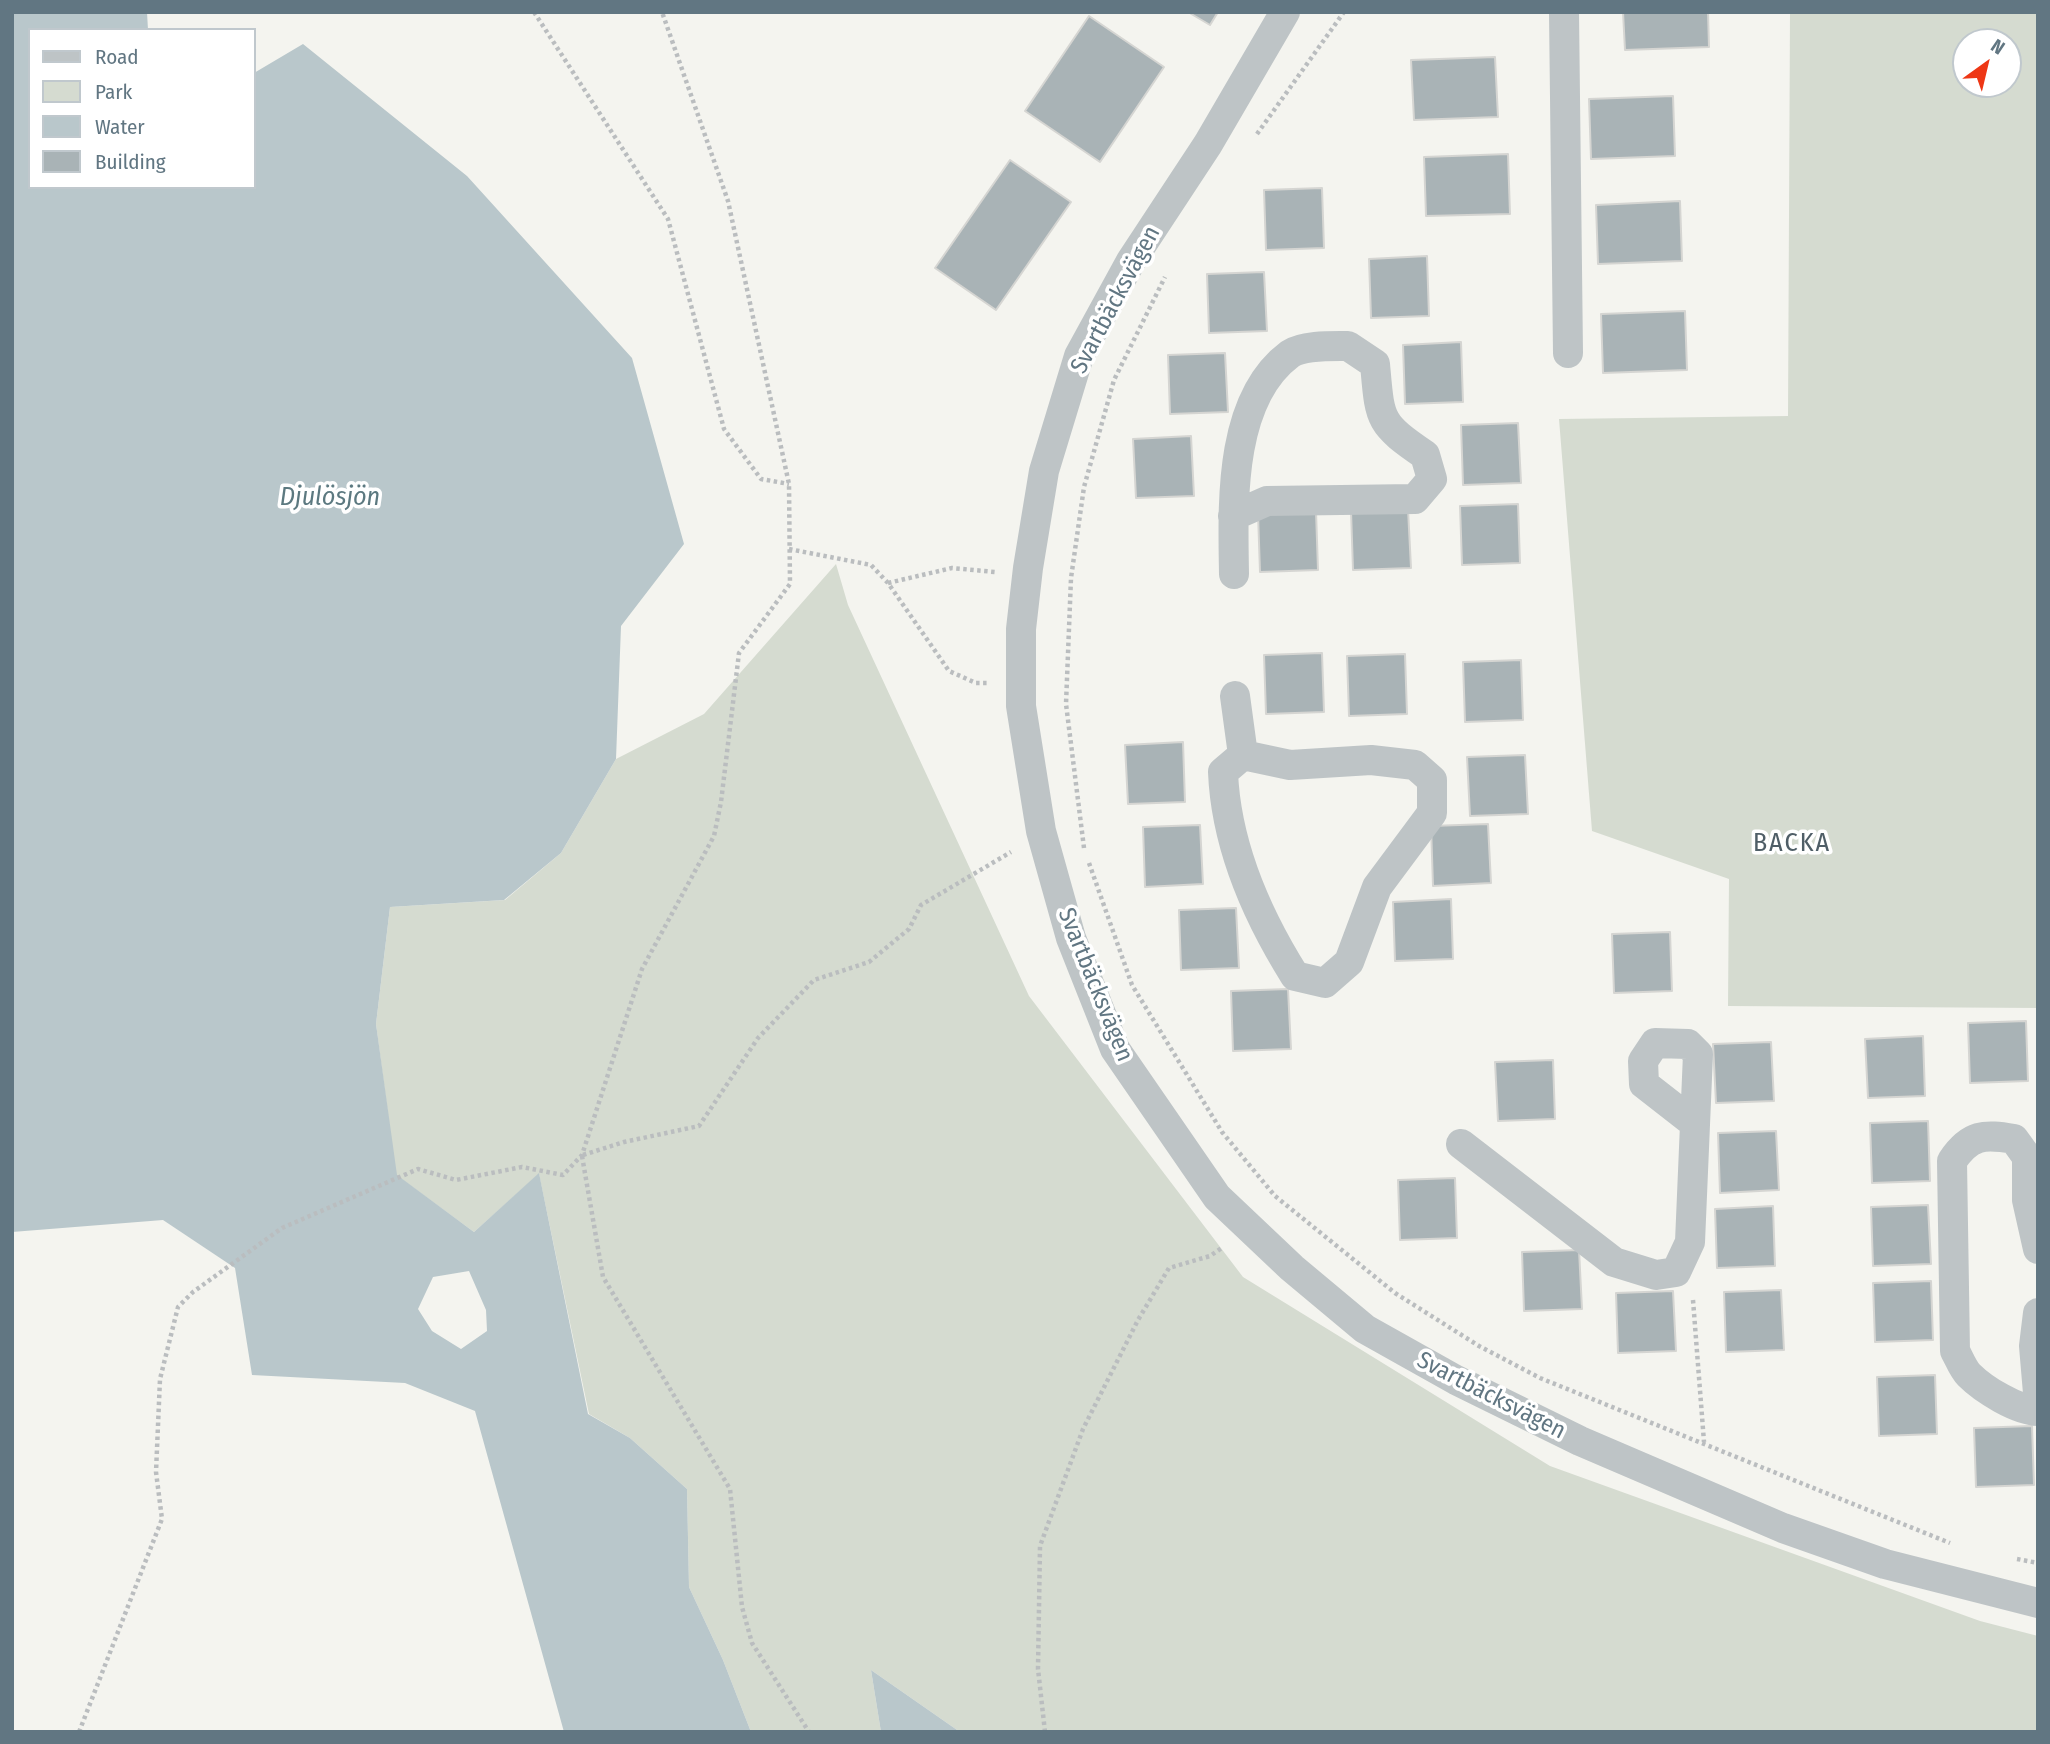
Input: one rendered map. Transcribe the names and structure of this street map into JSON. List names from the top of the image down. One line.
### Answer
{"streets":{"street":["Svartbäcksvägen"]},"districts":["BACKA"],"water":["Djulösjön"],"legend":["Road","Park","Water","Building"],"north":"top right"}
